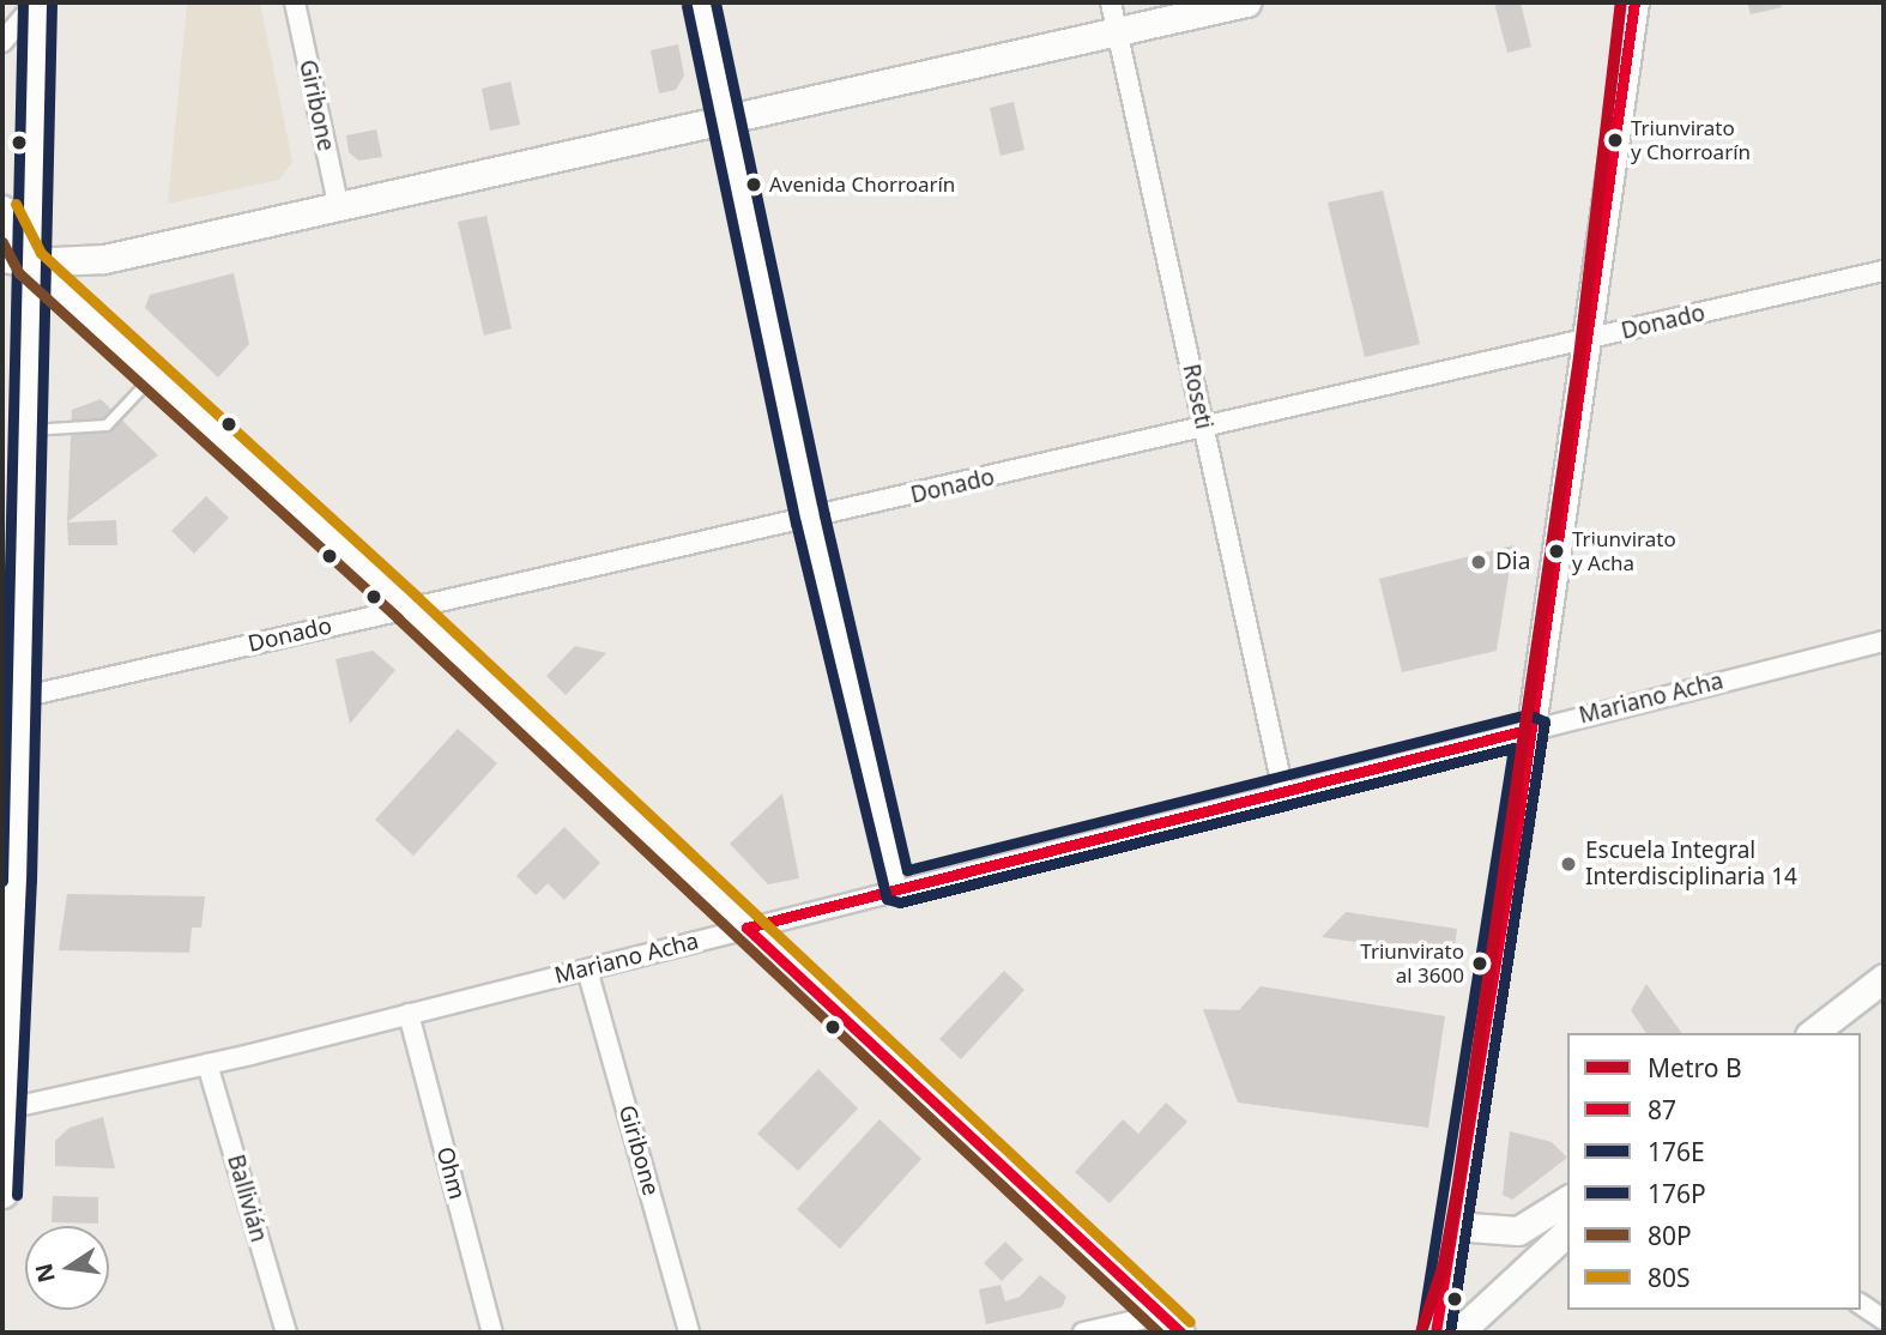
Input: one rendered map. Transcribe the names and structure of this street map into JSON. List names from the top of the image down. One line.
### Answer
{"streets":{"street":["Giribone","Donado","Roseti","Mariano Acha","Ohm","Ballivián"]},"crossings":[["Giribone","Mariano Acha"],["Donado","Roseti"],["Roseti","Mariano Acha"],["Mariano Acha","Ohm"],["Mariano Acha","Ballivián"]],"places":["Triunvirato y Chorroarín","Avenida Chorroarín","Triunvirato y Acha","Dia","Escuela Integral Interdisciplinaria 14","Triunvirato al 3600"],"lines":["metro line B","transit line 87","transit line 176E","transit line 176P","transit line 80S","transit line 80P"],"legend":["Metro B","87","176E","176P","80P","80S"],"north":"left"}
